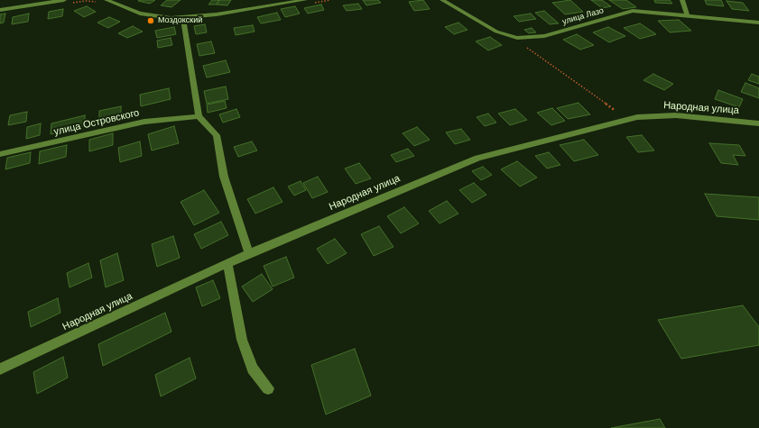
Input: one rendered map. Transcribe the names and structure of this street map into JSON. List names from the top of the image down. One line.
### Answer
{"streets":{"street":["улица Лазо","Народная улица","улица Островского"]},"places":["Моздокский"]}
